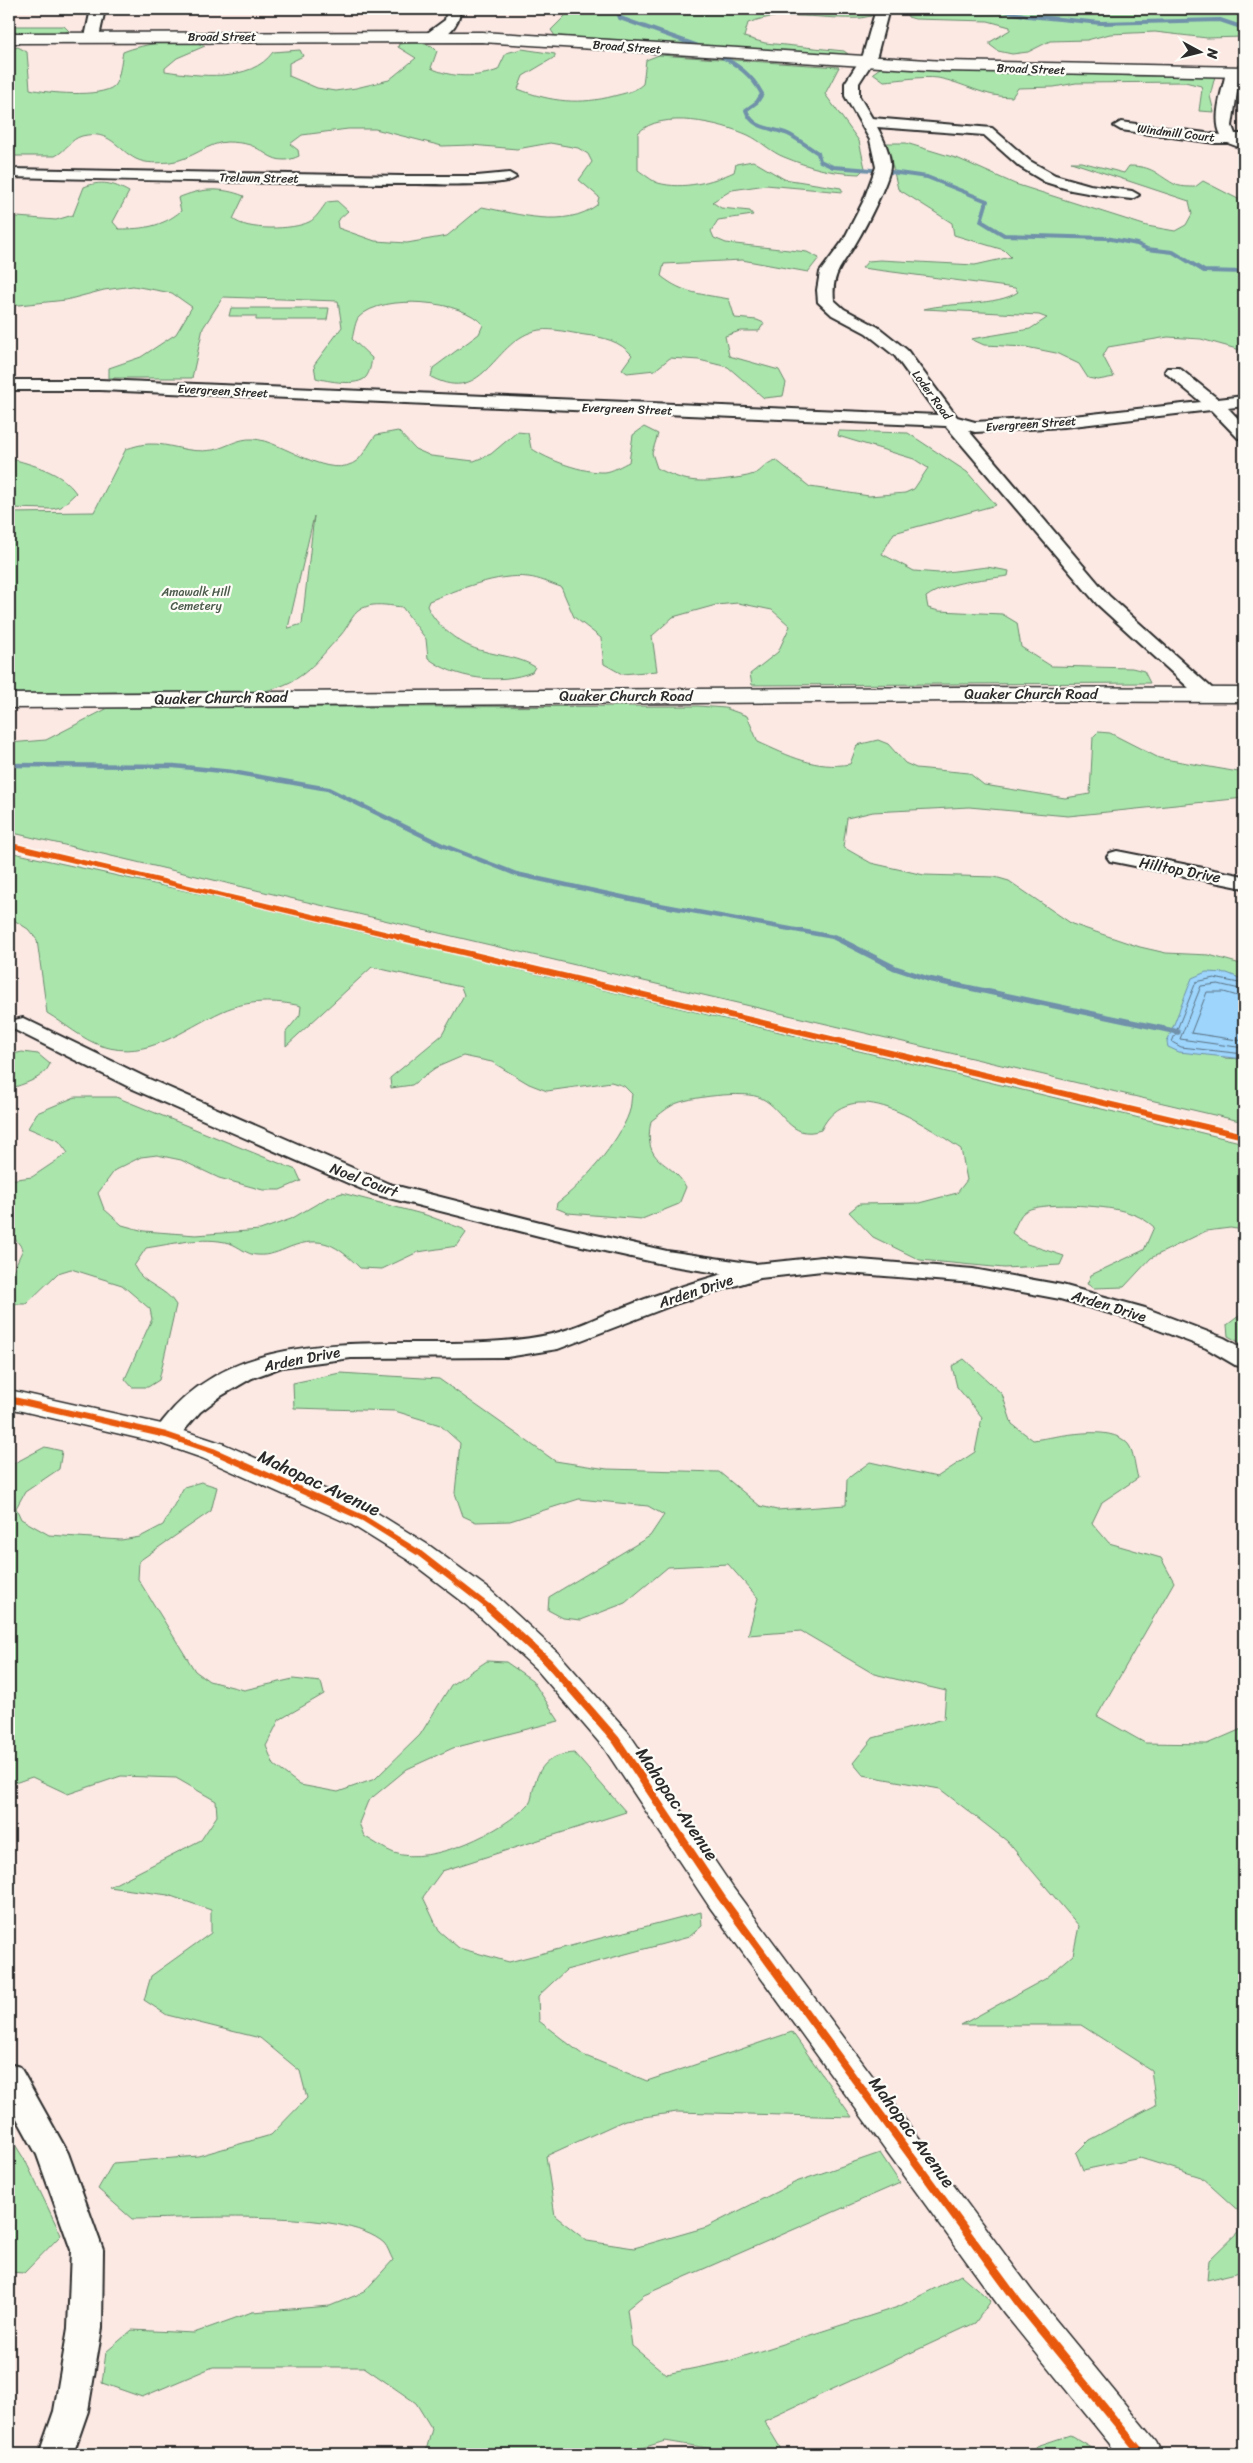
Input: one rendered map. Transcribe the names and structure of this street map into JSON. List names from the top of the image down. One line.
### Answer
{"streets":{"street":["Broad Street","Windmill Court","Trelawn Street","Evergreen Street","Loder Road","Quaker Church Road","Hilltop Drive","Noel Court","Arden Drive","Mahopac Avenue"]},"crossings":[["Broad Street","Loder Road"],["Evergreen Street","Loder Road"],["Loder Road","Quaker Church Road"],["Noel Court","Arden Drive"],["Arden Drive","Mahopac Avenue"]],"parks":["Amawalk Hill Cemetery"],"north":"right"}
